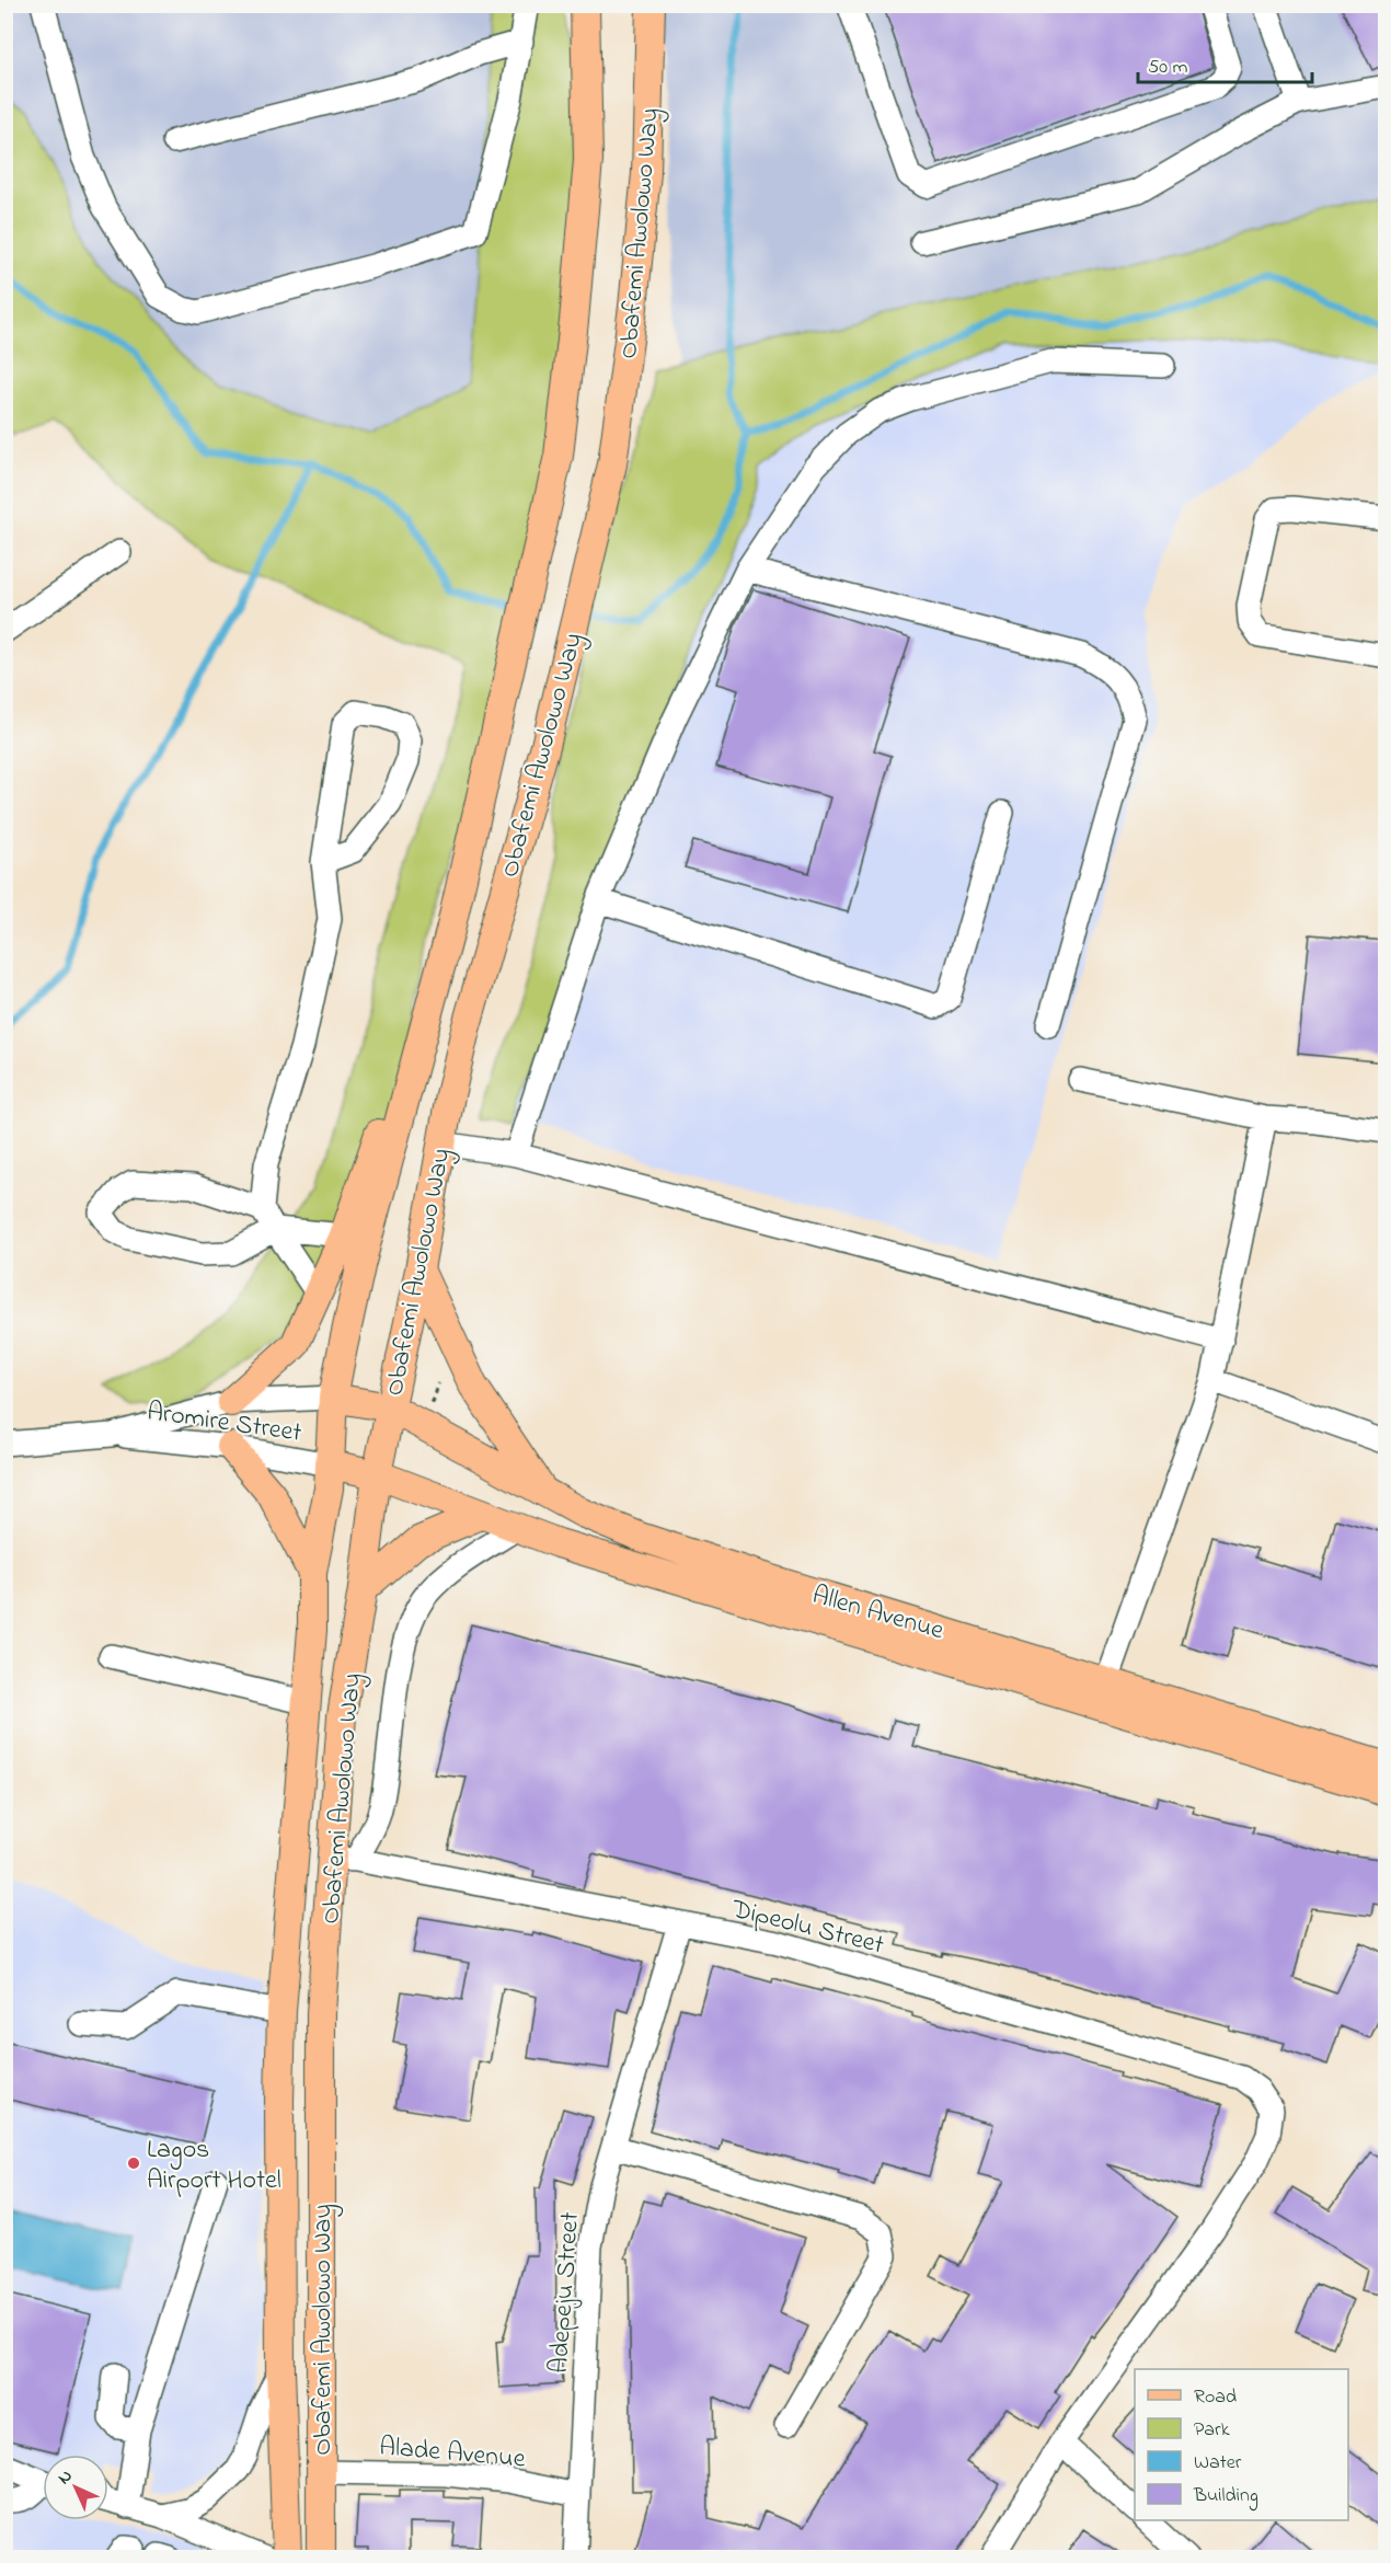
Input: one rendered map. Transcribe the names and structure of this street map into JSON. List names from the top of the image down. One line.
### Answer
{"streets":{"main road":["Obafemi Awolowo Way","Allen Avenue"],"street":["Aromire Street","Dipeolu Street","Adepeju Street","Alade Avenue"]},"crossings":[["Obafemi Awolowo Way","Aromire Street"],["Obafemi Awolowo Way","Allen Avenue"],["Obafemi Awolowo Way","Dipeolu Street"],["Obafemi Awolowo Way","Alade Avenue"],["Aromire Street","Allen Avenue"],["Dipeolu Street","Adepeju Street"],["Adepeju Street","Alade Avenue"]],"places":["Lagos Airport Hotel"],"legend":["Road","Park","Water","Building"],"scale_bar":"50 m","north":"top left"}
